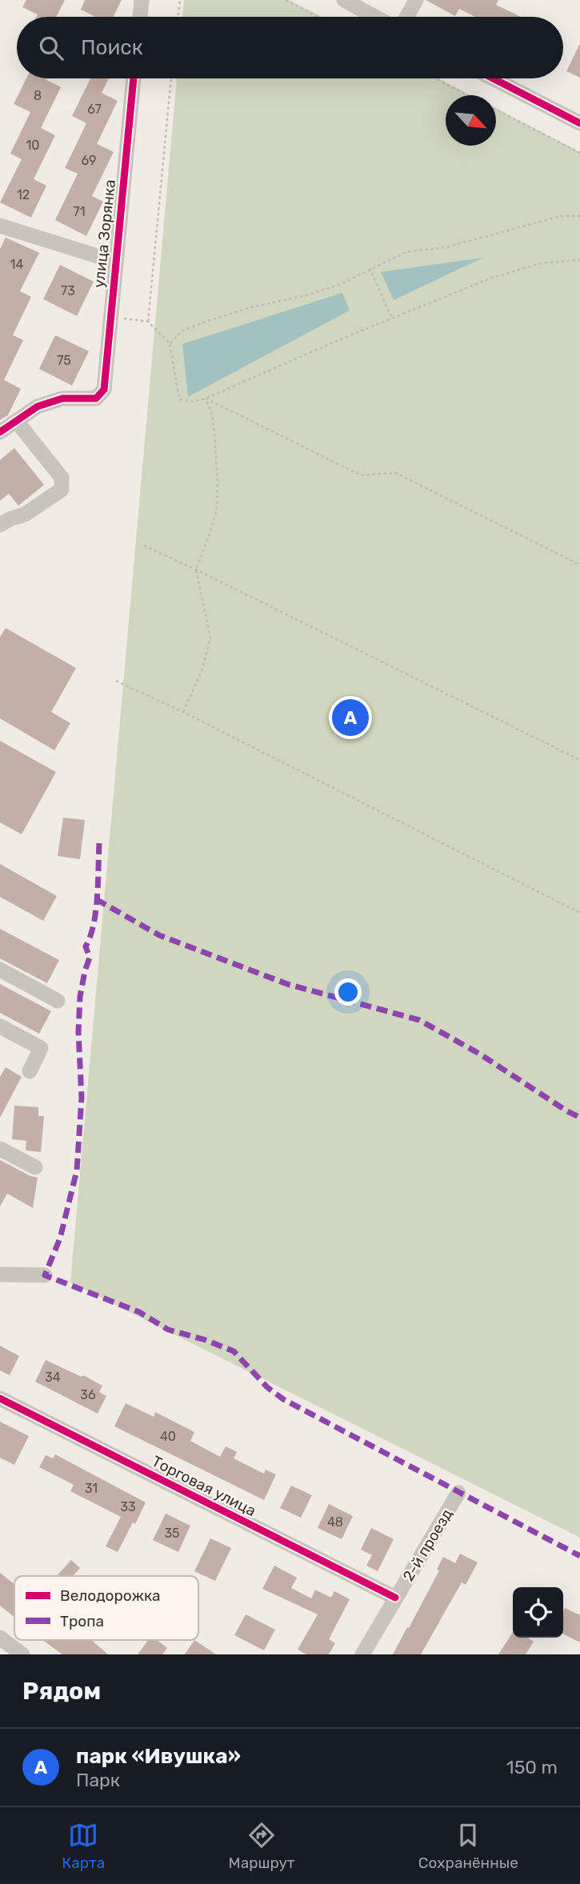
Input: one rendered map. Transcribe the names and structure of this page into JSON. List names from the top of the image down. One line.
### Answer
{"streets":{"street":["улица Зорянка","Торговая улица","2-й проезд"]},"crossings":[["Торговая улица","2-й проезд"]],"house_numbers":["8","67","10","69","12","71","14","73","75","34","36","40","31","33","48","35"],"legend":["Велодорожка","Тропа"],"north":"bottom right","page":{"search":"Поиск","pins":"A","heading":"Рядом","list":[{"mark":"A","name":"парк «Ивушка»","note":"Парк","value":"150 m"}],"nav":["Карта","Маршрут","Сохранённые"]}}
